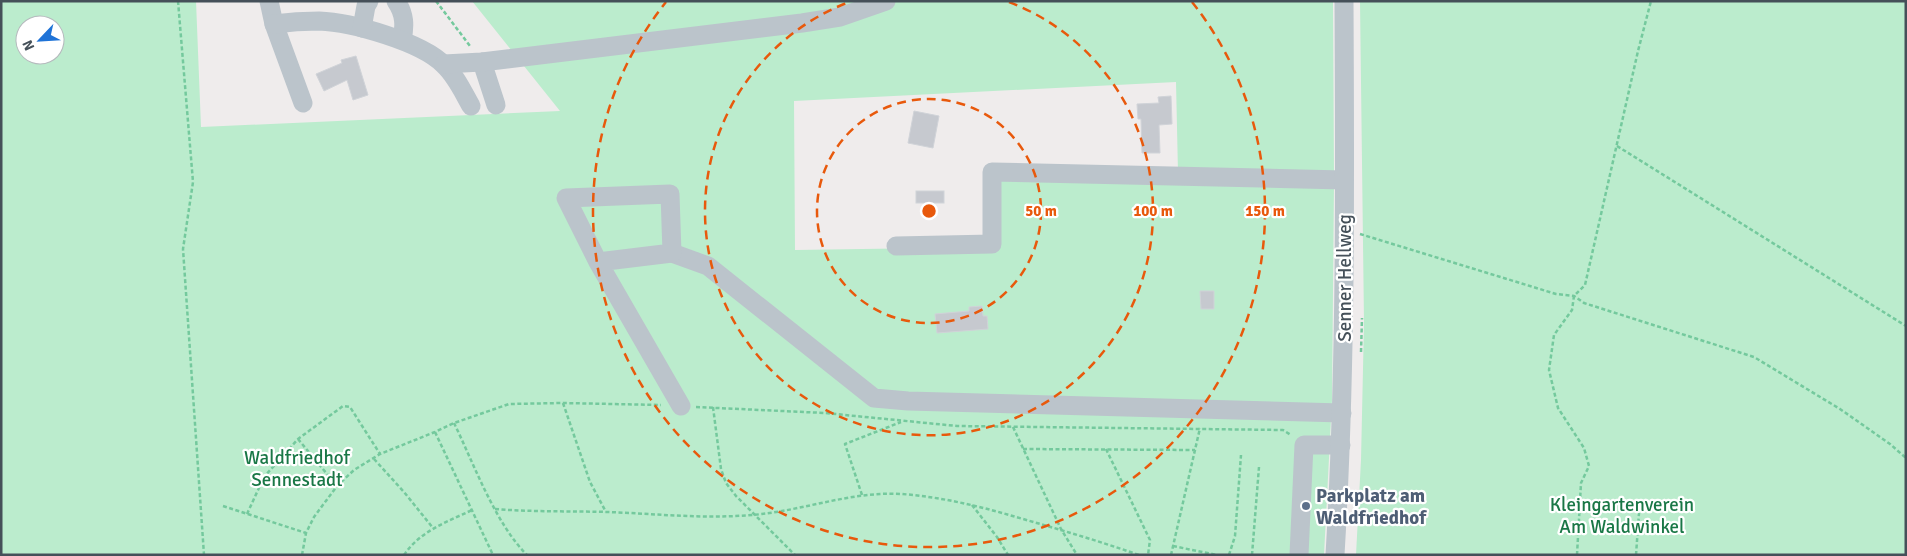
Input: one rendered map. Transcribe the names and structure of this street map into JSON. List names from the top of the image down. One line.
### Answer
{"streets":{"street":["Senner Hellweg"]},"parks":["Waldfriedhof Sennestadt","Kleingartenverein Am Waldwinkel"],"places":["Parkplatz am Waldfriedhof"],"north":"bottom left","rings":["50 m","100 m","150 m"]}
